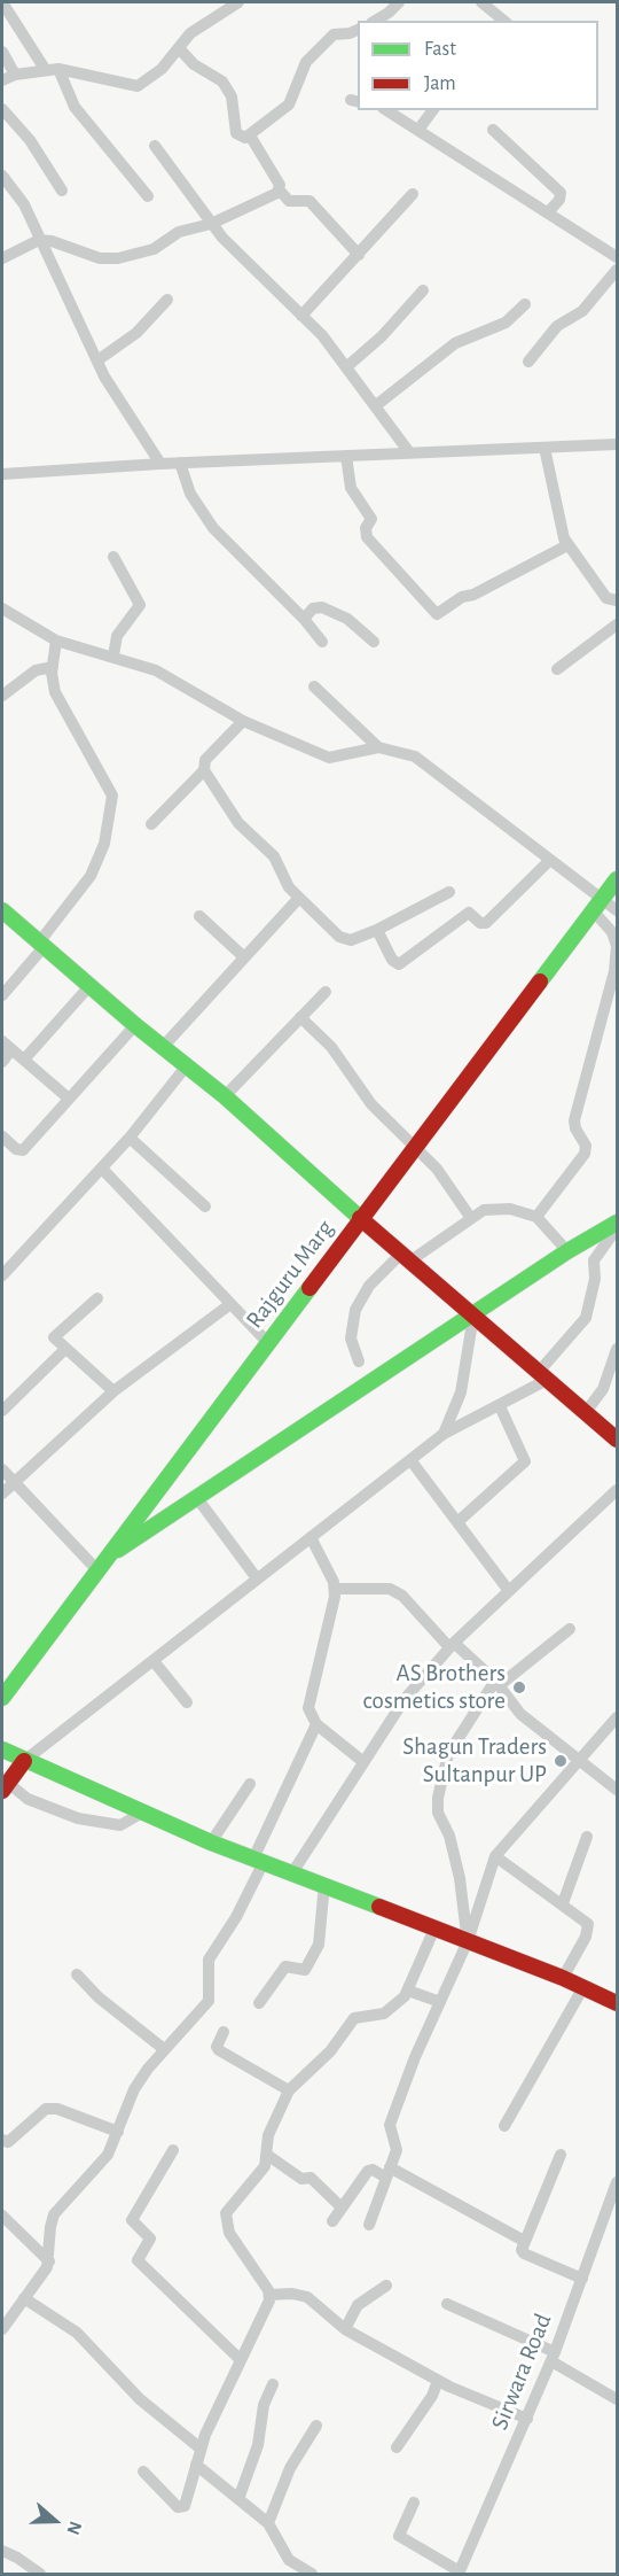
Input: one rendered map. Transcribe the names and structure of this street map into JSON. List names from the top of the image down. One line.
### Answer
{"streets":{"street":["Rajguru Marg","Sirwara Road"]},"places":["AS Brothers cosmetics store","Shagun Traders Sultanpur UP"],"legend":["Fast","Jam"],"north":"right"}
